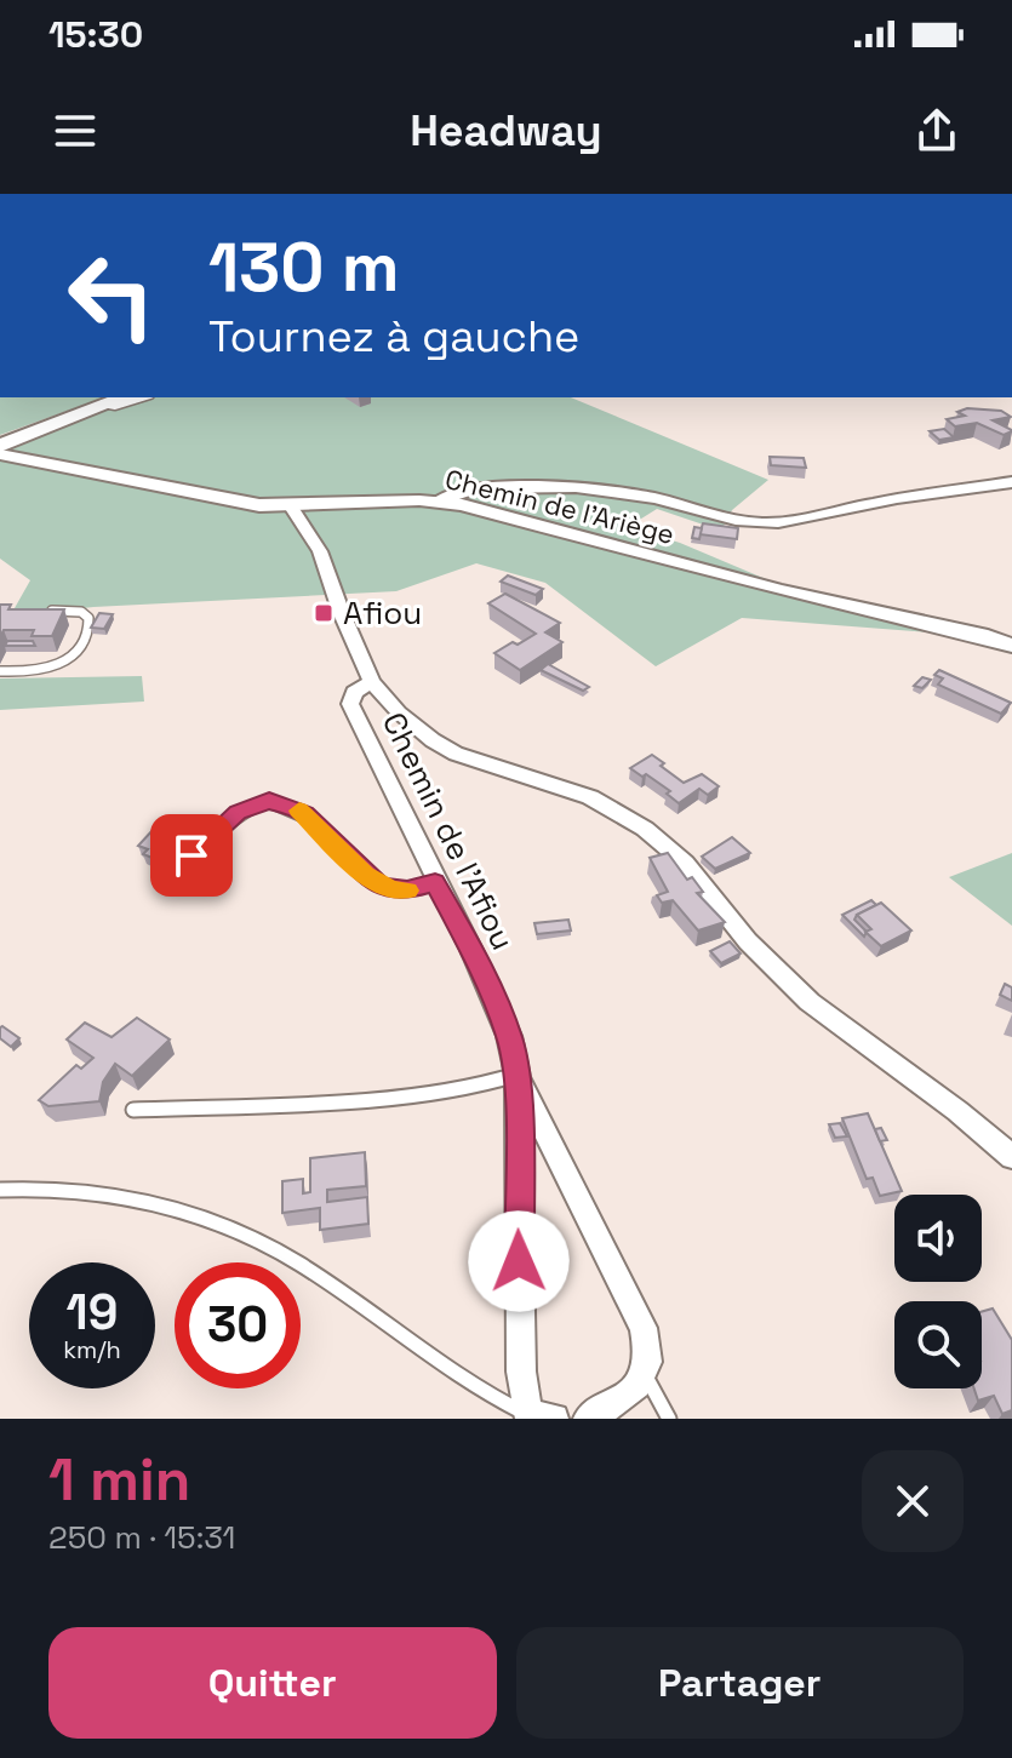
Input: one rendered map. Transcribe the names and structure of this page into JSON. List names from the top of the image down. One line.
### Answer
{"streets":{"street":["Chemin de l'Ariège","Chemin de l'Afiou"]},"places":{"transit":["Afiou"]},"page":{"status":"15:30","header":"Headway","turn":["130 m","Tournez à gauche"],"speed":"19 km/h","limit":"30","heading":["1 min","250 m · 15:31"],"buttons":["Quitter","Partager"]}}
